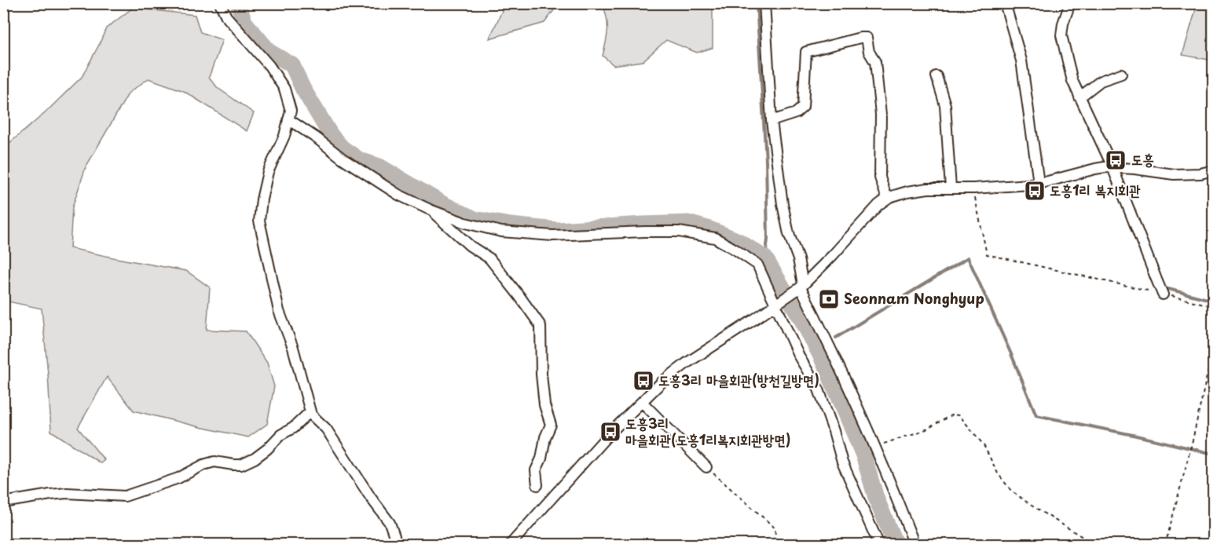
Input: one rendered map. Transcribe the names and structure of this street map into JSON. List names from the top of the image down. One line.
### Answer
{"places":{"bus stop":["도흥","도흥1리 복지회관","도흥3리 마을회관(방천길방면)","도흥3리 마을회관(도흥1리복지회관방면)"],"bank":["Seonnam Nonghyup"]}}
